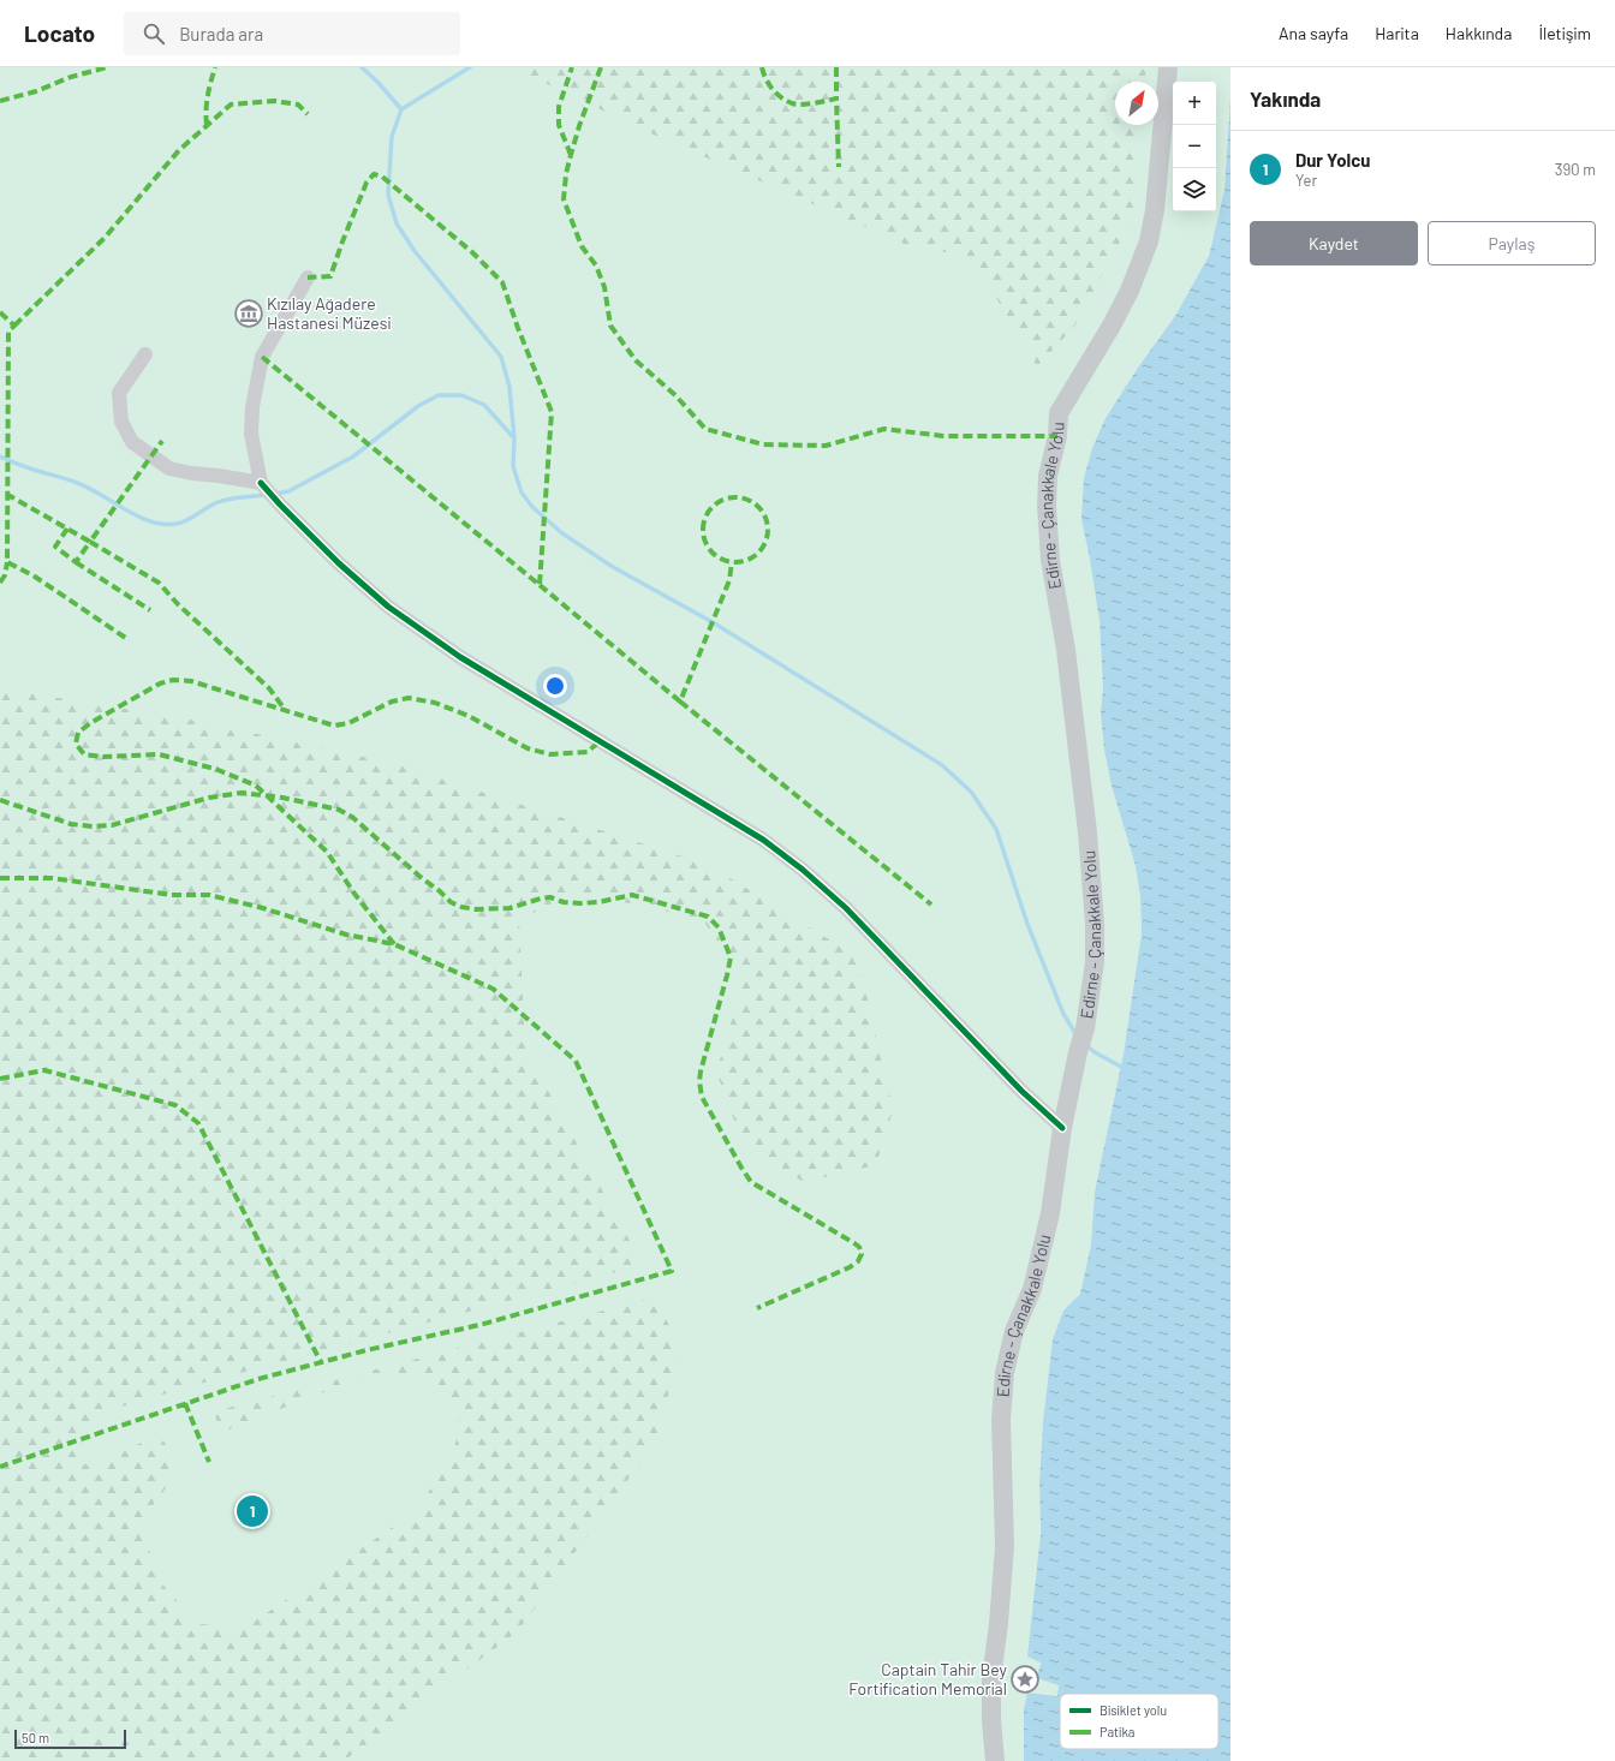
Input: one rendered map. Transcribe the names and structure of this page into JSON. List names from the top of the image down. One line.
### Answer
{"streets":{"main road":["Edirne - Çanakkale Yolu"]},"places":{"museum":["Kızılay Ağadere Hastanesi Müzesi"],"place":["Captain Tahir Bey Fortification Memorial"]},"legend":["Bisiklet yolu","Patika"],"scale_bar":"50 m","north":"top right","page":{"header":"Locato","search":"Burada ara","nav":["Ana sayfa","Harita","Hakkında","İletişim"],"heading":"Yakında","map_buttons":["+","−"],"list":[{"mark":"1","name":"Dur Yolcu","note":"Yer","value":"390 m"}],"buttons":["Kaydet","Paylaş"],"pins":"1","scale":"50 m"}}
